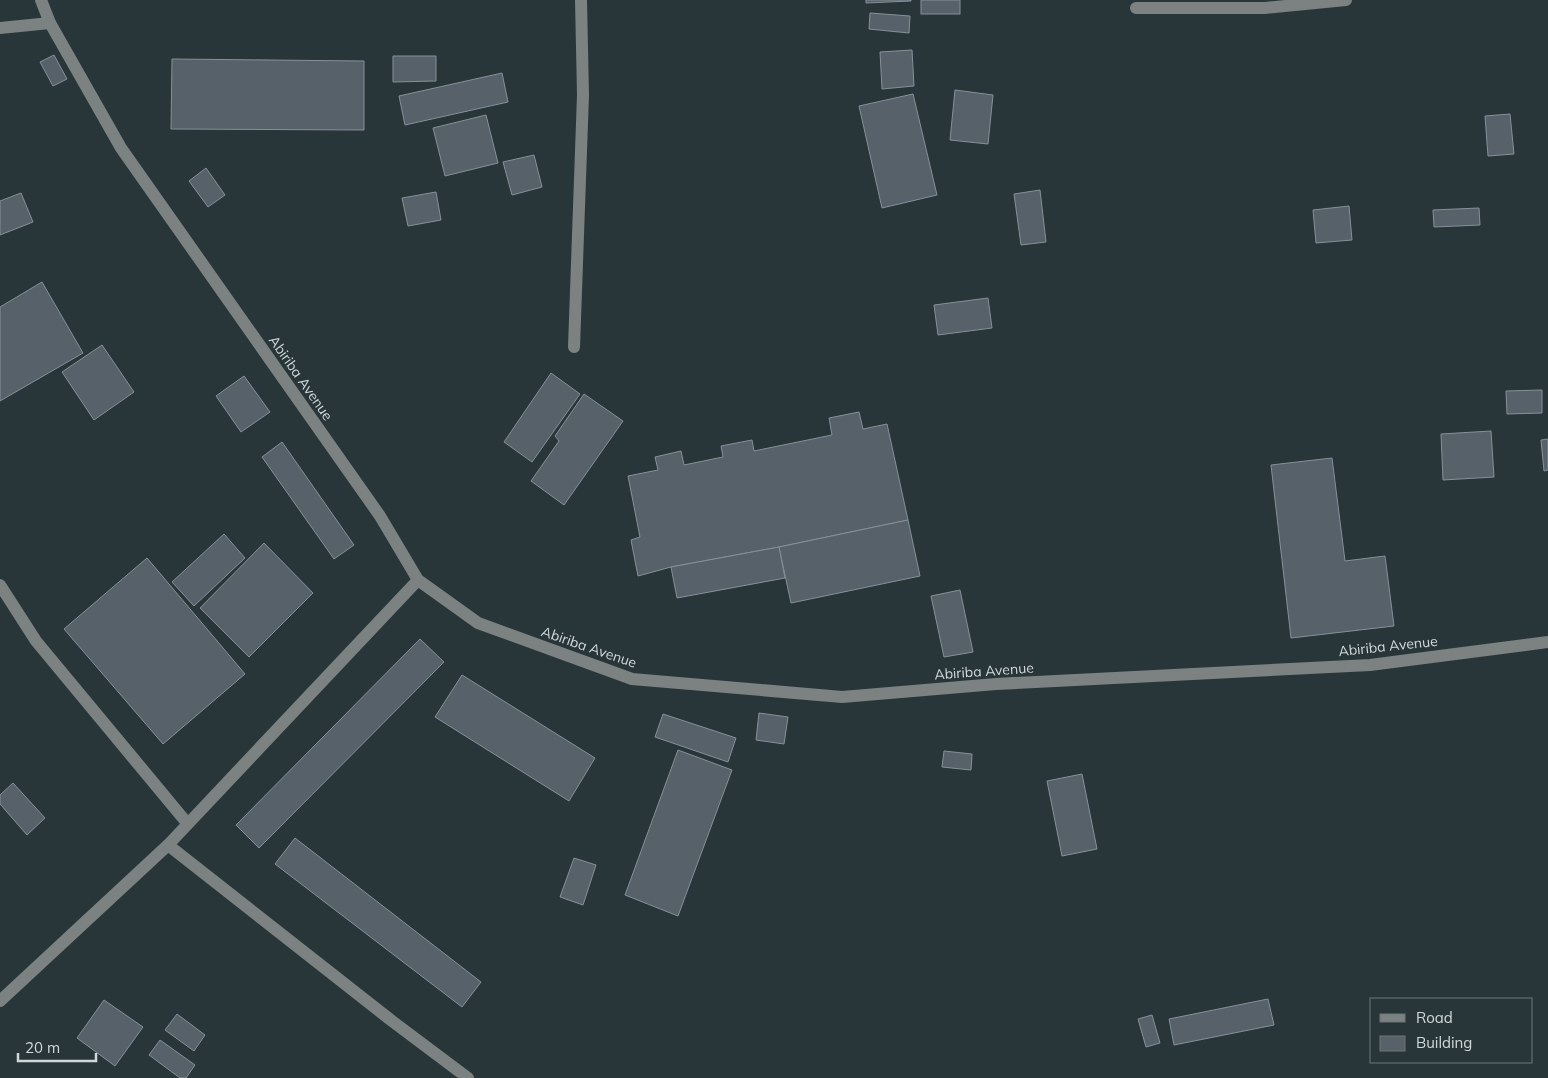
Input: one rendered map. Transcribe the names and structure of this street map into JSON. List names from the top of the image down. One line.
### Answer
{"streets":{"street":["Abiriba Avenue"]},"legend":["Road","Building"],"scale_bar":"20 m"}
